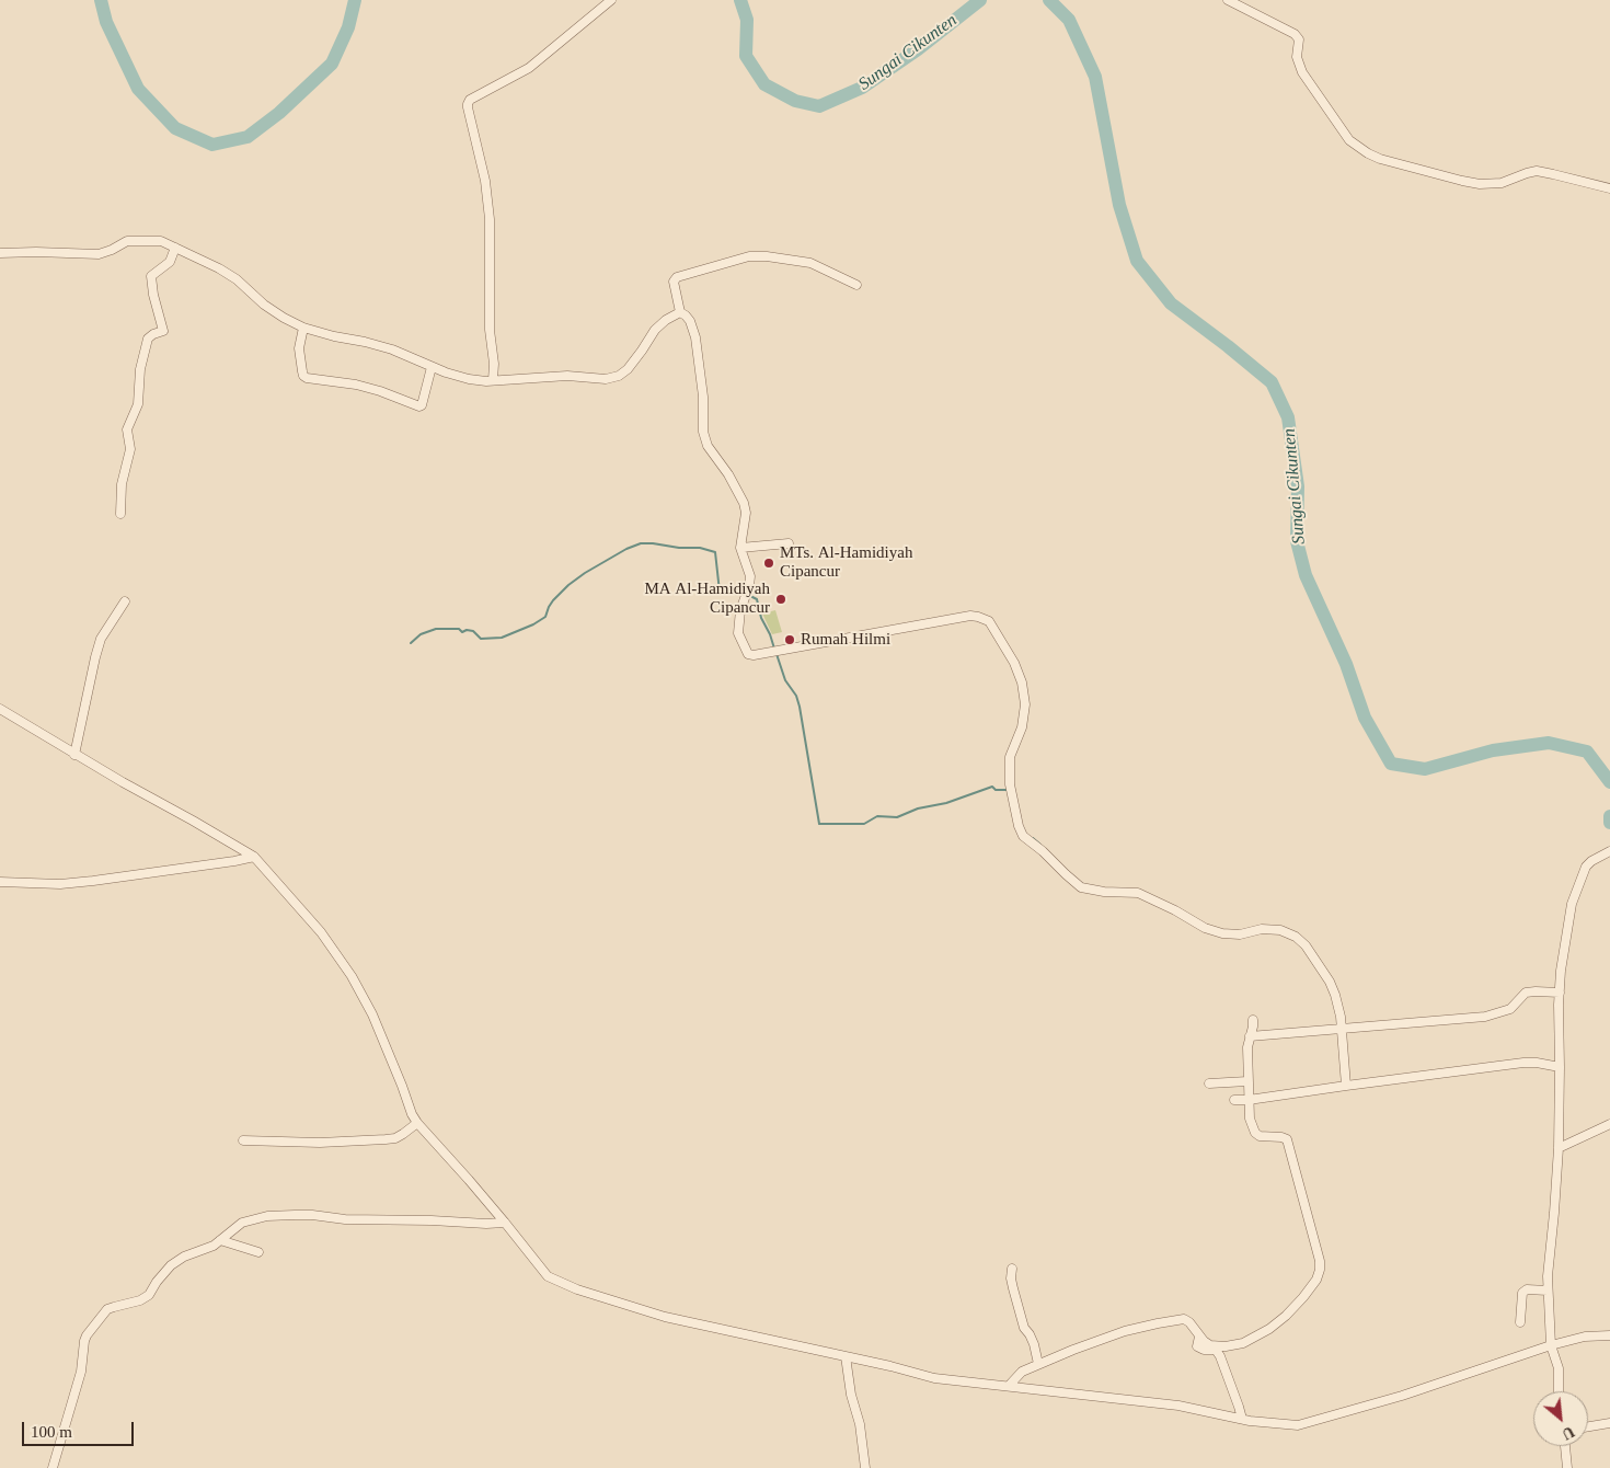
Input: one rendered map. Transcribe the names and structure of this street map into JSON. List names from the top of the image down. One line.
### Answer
{"water":["Sungai Cikunten"],"places":["MTs. Al-Hamidiyah Cipancur","MA Al-Hamidiyah Cipancur","Rumah Hilmi"],"scale_bar":"100 m","north":"bottom right"}
